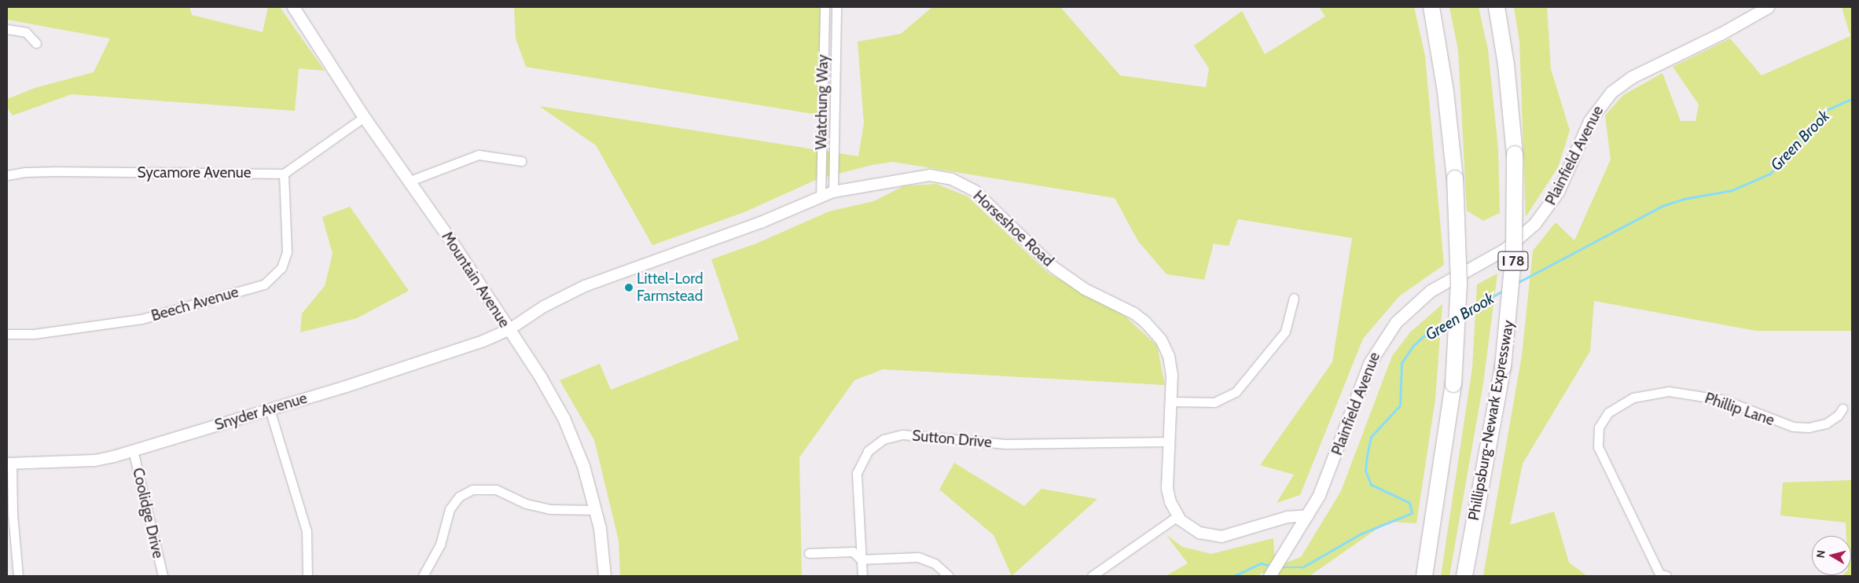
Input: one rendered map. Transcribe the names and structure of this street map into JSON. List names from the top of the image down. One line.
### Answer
{"streets":{"highway":["I 78","Phillipsburg-Newark Expressway"],"main road":["Plainfield Avenue","Mountain Avenue"],"street":["Watchung Way","Sycamore Avenue","Horseshoe Road","Beech Avenue","Phillip Lane","Snyder Avenue","Sutton Drive","Coolidge Drive"]},"crossings":[["Watchung Way","Horseshoe Road"],["Plainfield Avenue","Horseshoe Road"],["Sycamore Avenue","Beech Avenue"],["Horseshoe Road","Mountain Avenue"],["Horseshoe Road","Snyder Avenue"],["Horseshoe Road","Sutton Drive"],["Mountain Avenue","Snyder Avenue"],["Snyder Avenue","Coolidge Drive"]],"water":["Green Brook"],"places":["Littel-Lord Farmstead"],"north":"left"}
